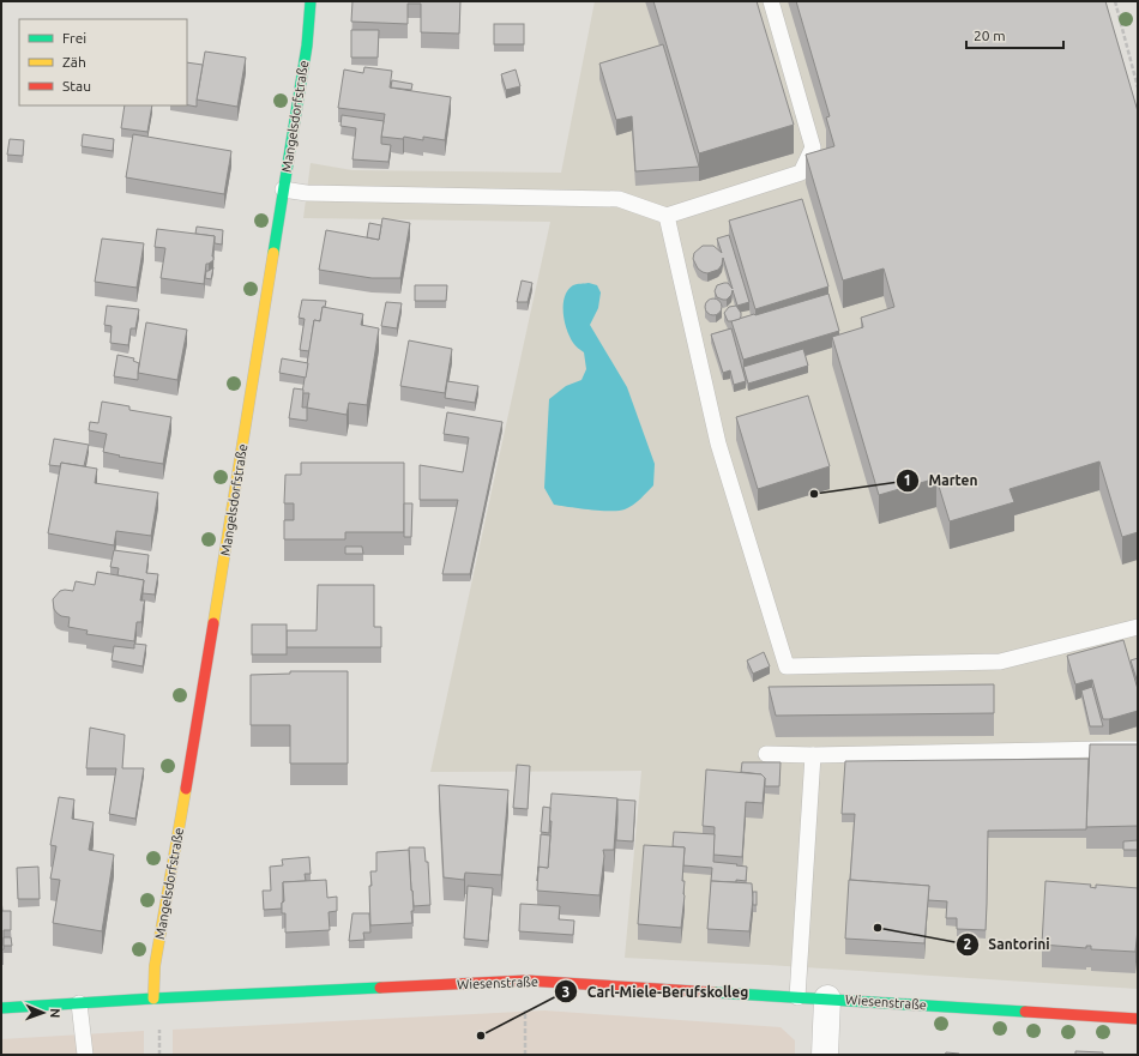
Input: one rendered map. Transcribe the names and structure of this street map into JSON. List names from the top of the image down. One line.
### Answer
{"streets":{"street":["Mangelsdorfstraße","Wiesenstraße"]},"crossings":[["Mangelsdorfstraße","Wiesenstraße"]],"places":["Marten","Santorini","Carl-Miele-Berufskolleg"],"legend":["Frei","Zäh","Stau"],"scale_bar":"20 m","north":"right"}
